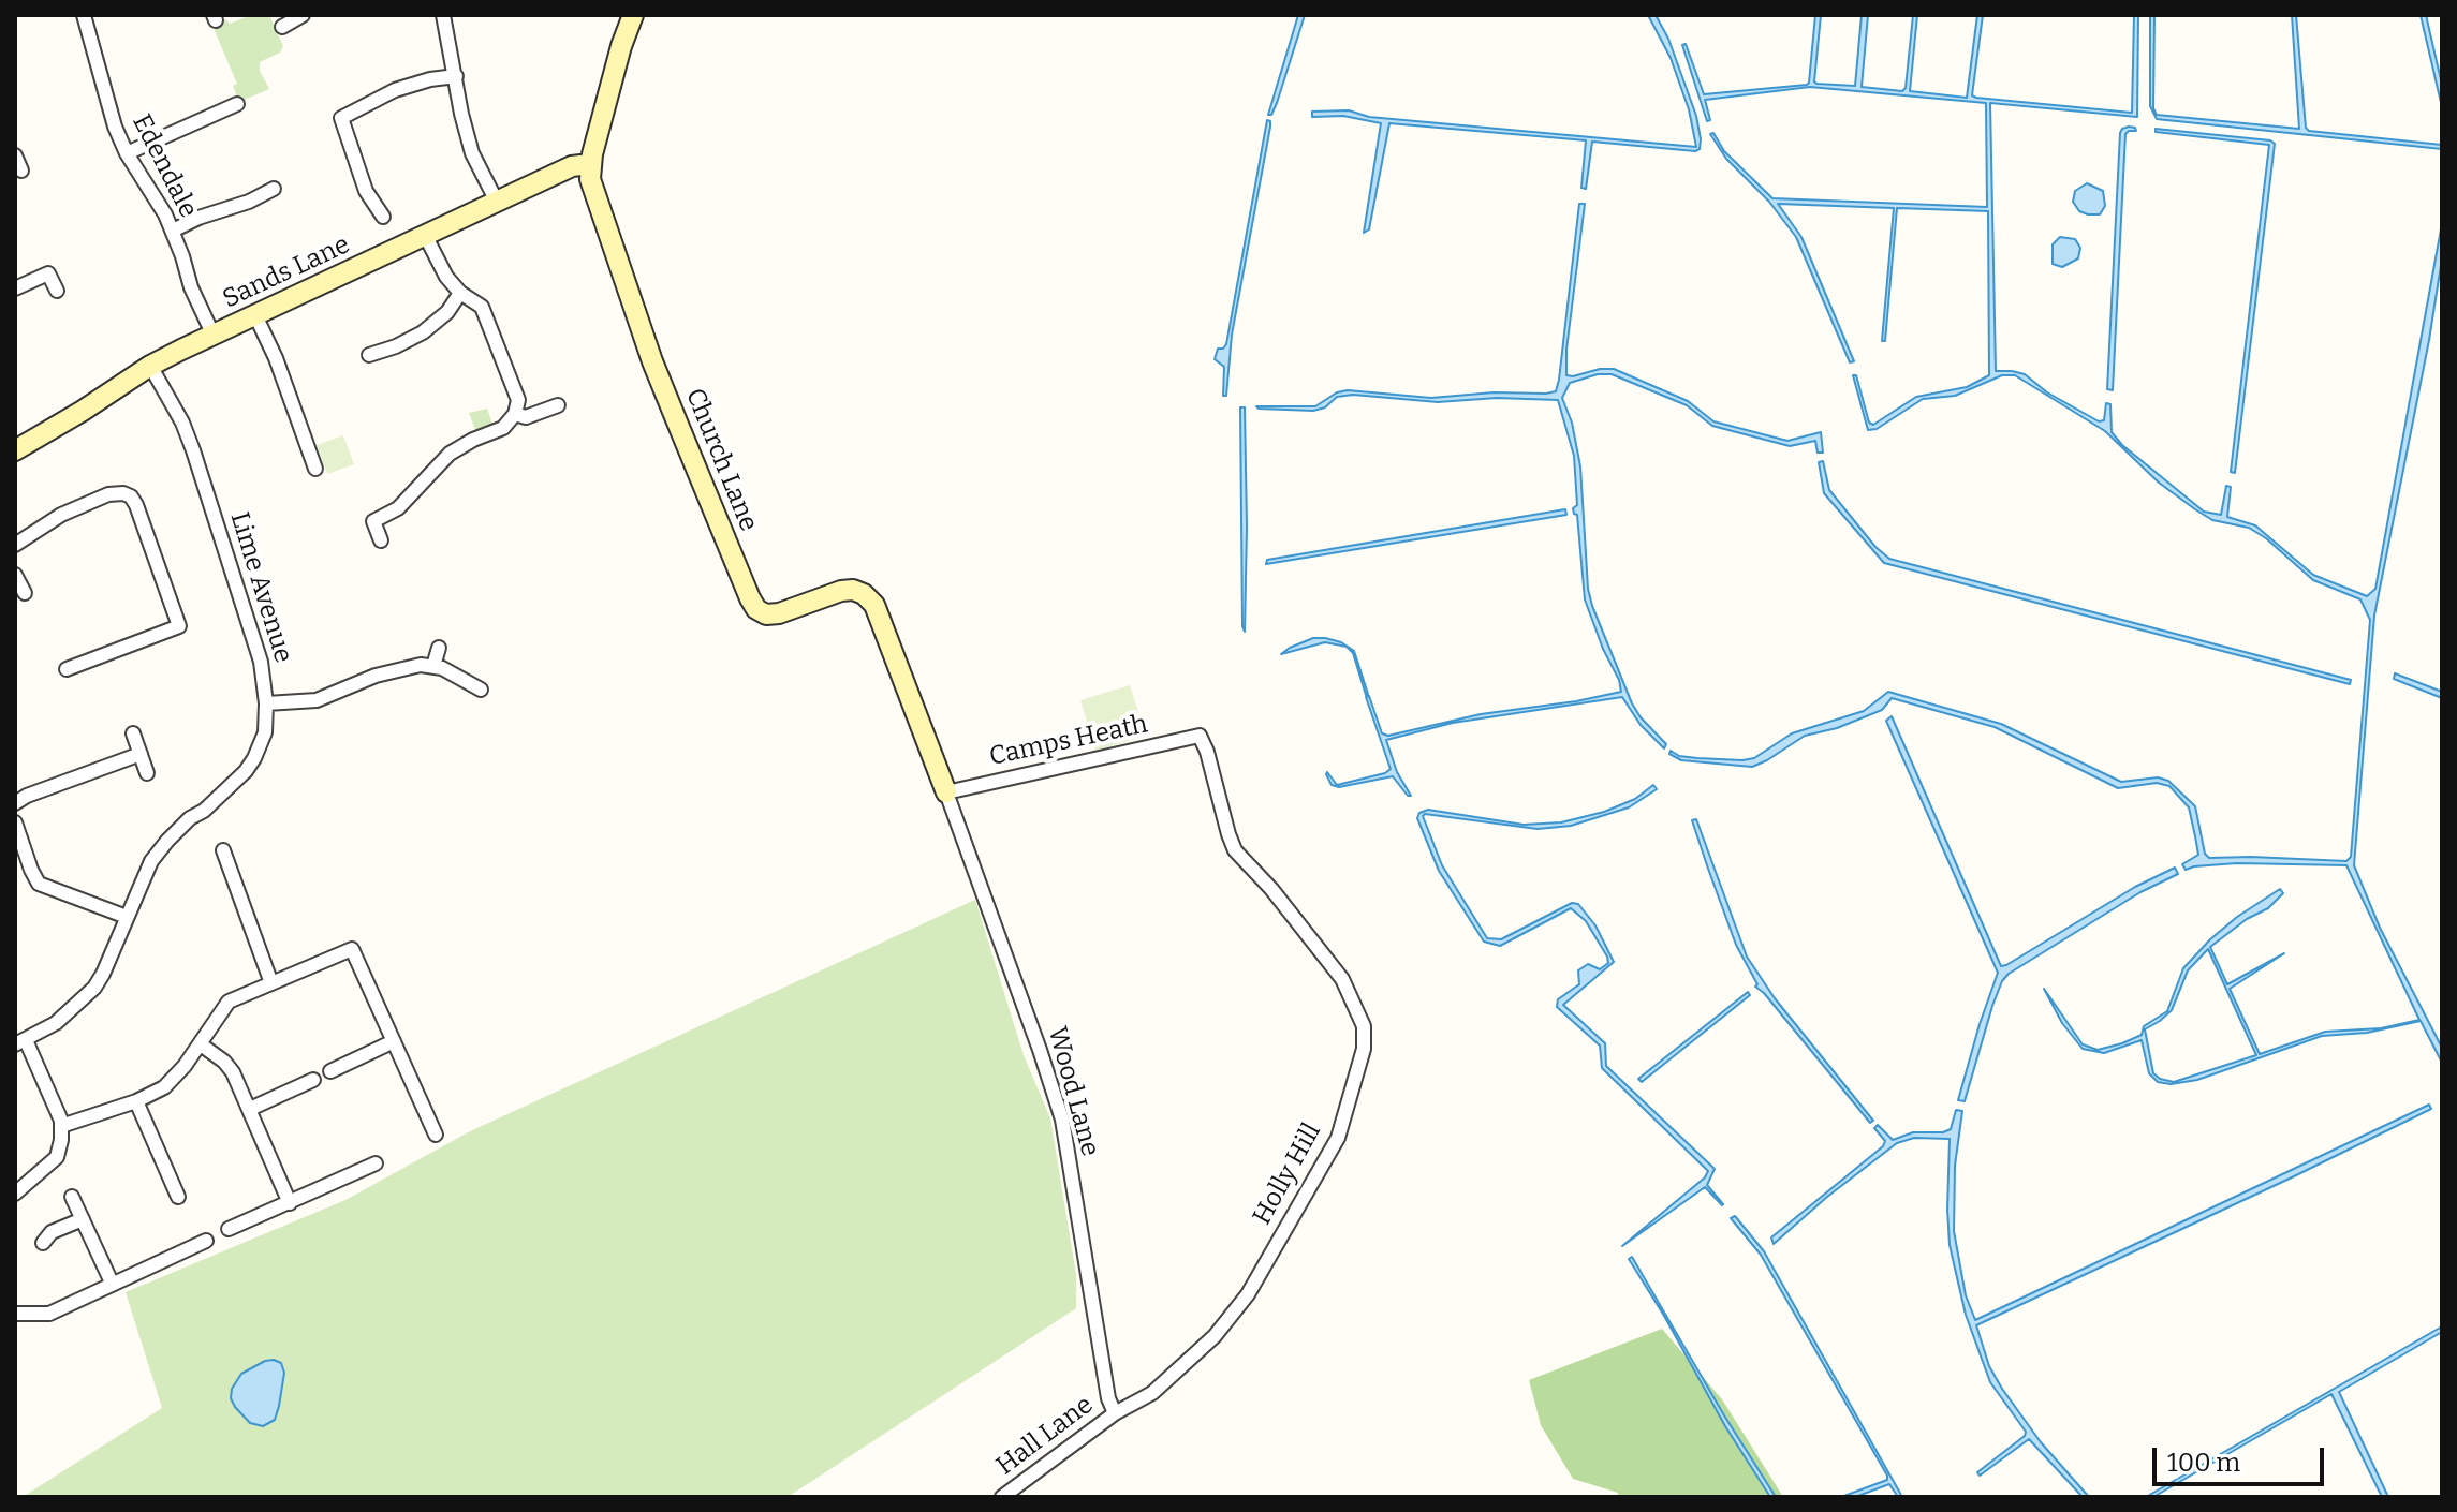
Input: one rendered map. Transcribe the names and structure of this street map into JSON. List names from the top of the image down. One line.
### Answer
{"streets":{"street":["Edendale","Sands Lane","Church Lane","Lime Avenue","Camps Heath","Wood Lane","Holly Hill","Hall Lane"]},"crossings":[["Edendale","Sands Lane"],["Sands Lane","Church Lane"],["Sands Lane","Lime Avenue"],["Church Lane","Camps Heath"],["Church Lane","Wood Lane"],["Camps Heath","Wood Lane"],["Camps Heath","Holly Hill"],["Wood Lane","Holly Hill"],["Wood Lane","Hall Lane"],["Holly Hill","Hall Lane"]],"scale_bar":"100 m"}
